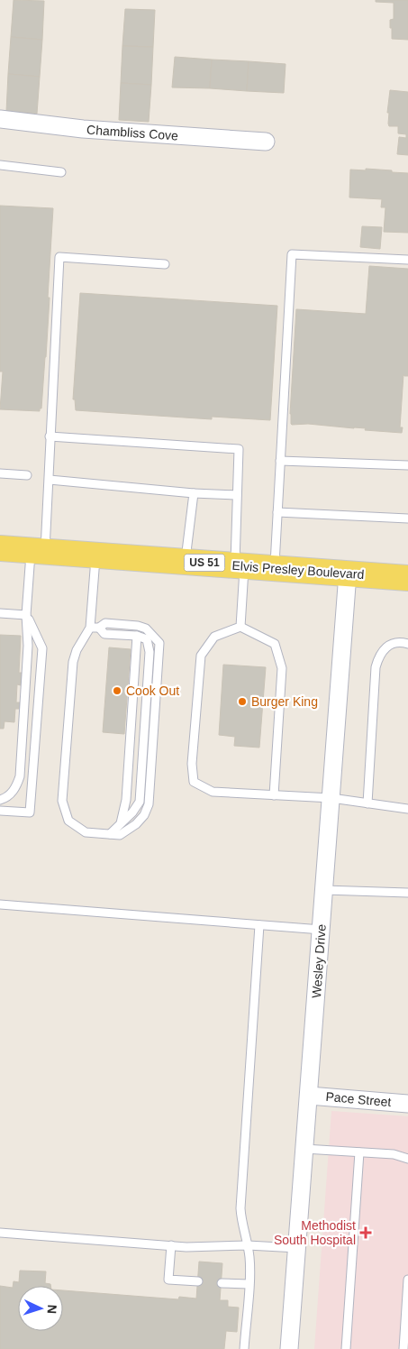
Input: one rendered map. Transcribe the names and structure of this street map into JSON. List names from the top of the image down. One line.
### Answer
{"streets":{"main road":["US 51","Elvis Presley Boulevard"],"street":["Chambliss Cove","Wesley Drive","Pace Street"]},"crossings":[["Elvis Presley Boulevard","Wesley Drive"],["Wesley Drive","Pace Street"]],"places":{"other":["Cook Out","Burger King"],"health":["Methodist South Hospital"]},"north":"right"}
